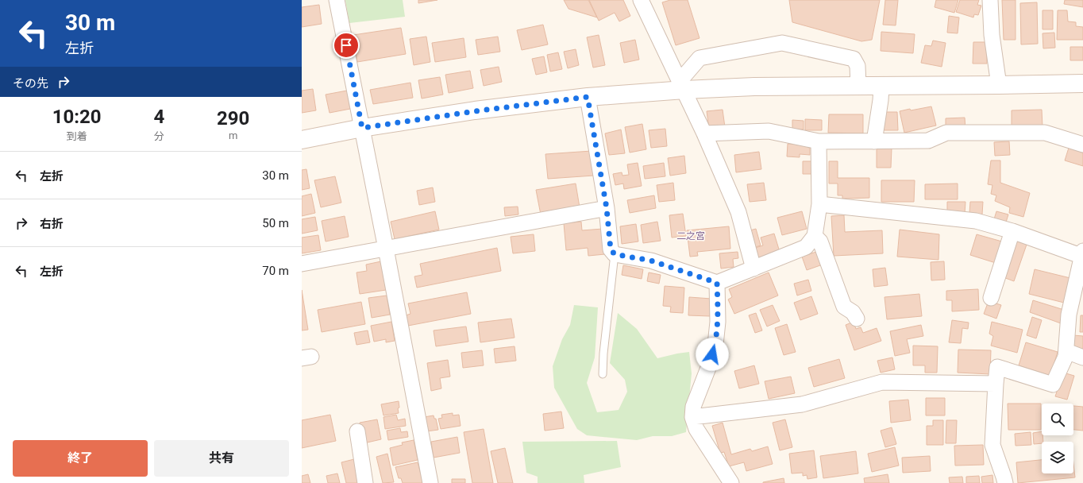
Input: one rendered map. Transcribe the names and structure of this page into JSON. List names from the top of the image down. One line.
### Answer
{"districts":["二之宮"],"page":{"turn":["30 m","左折"],"then":"その先","eta":["10:20","到着","4","分","290","m"],"list":[{"name":"左折","value":"30 m"},{"name":"右折","value":"50 m"},{"name":"左折","value":"70 m"}],"buttons":["終了","共有"]}}
